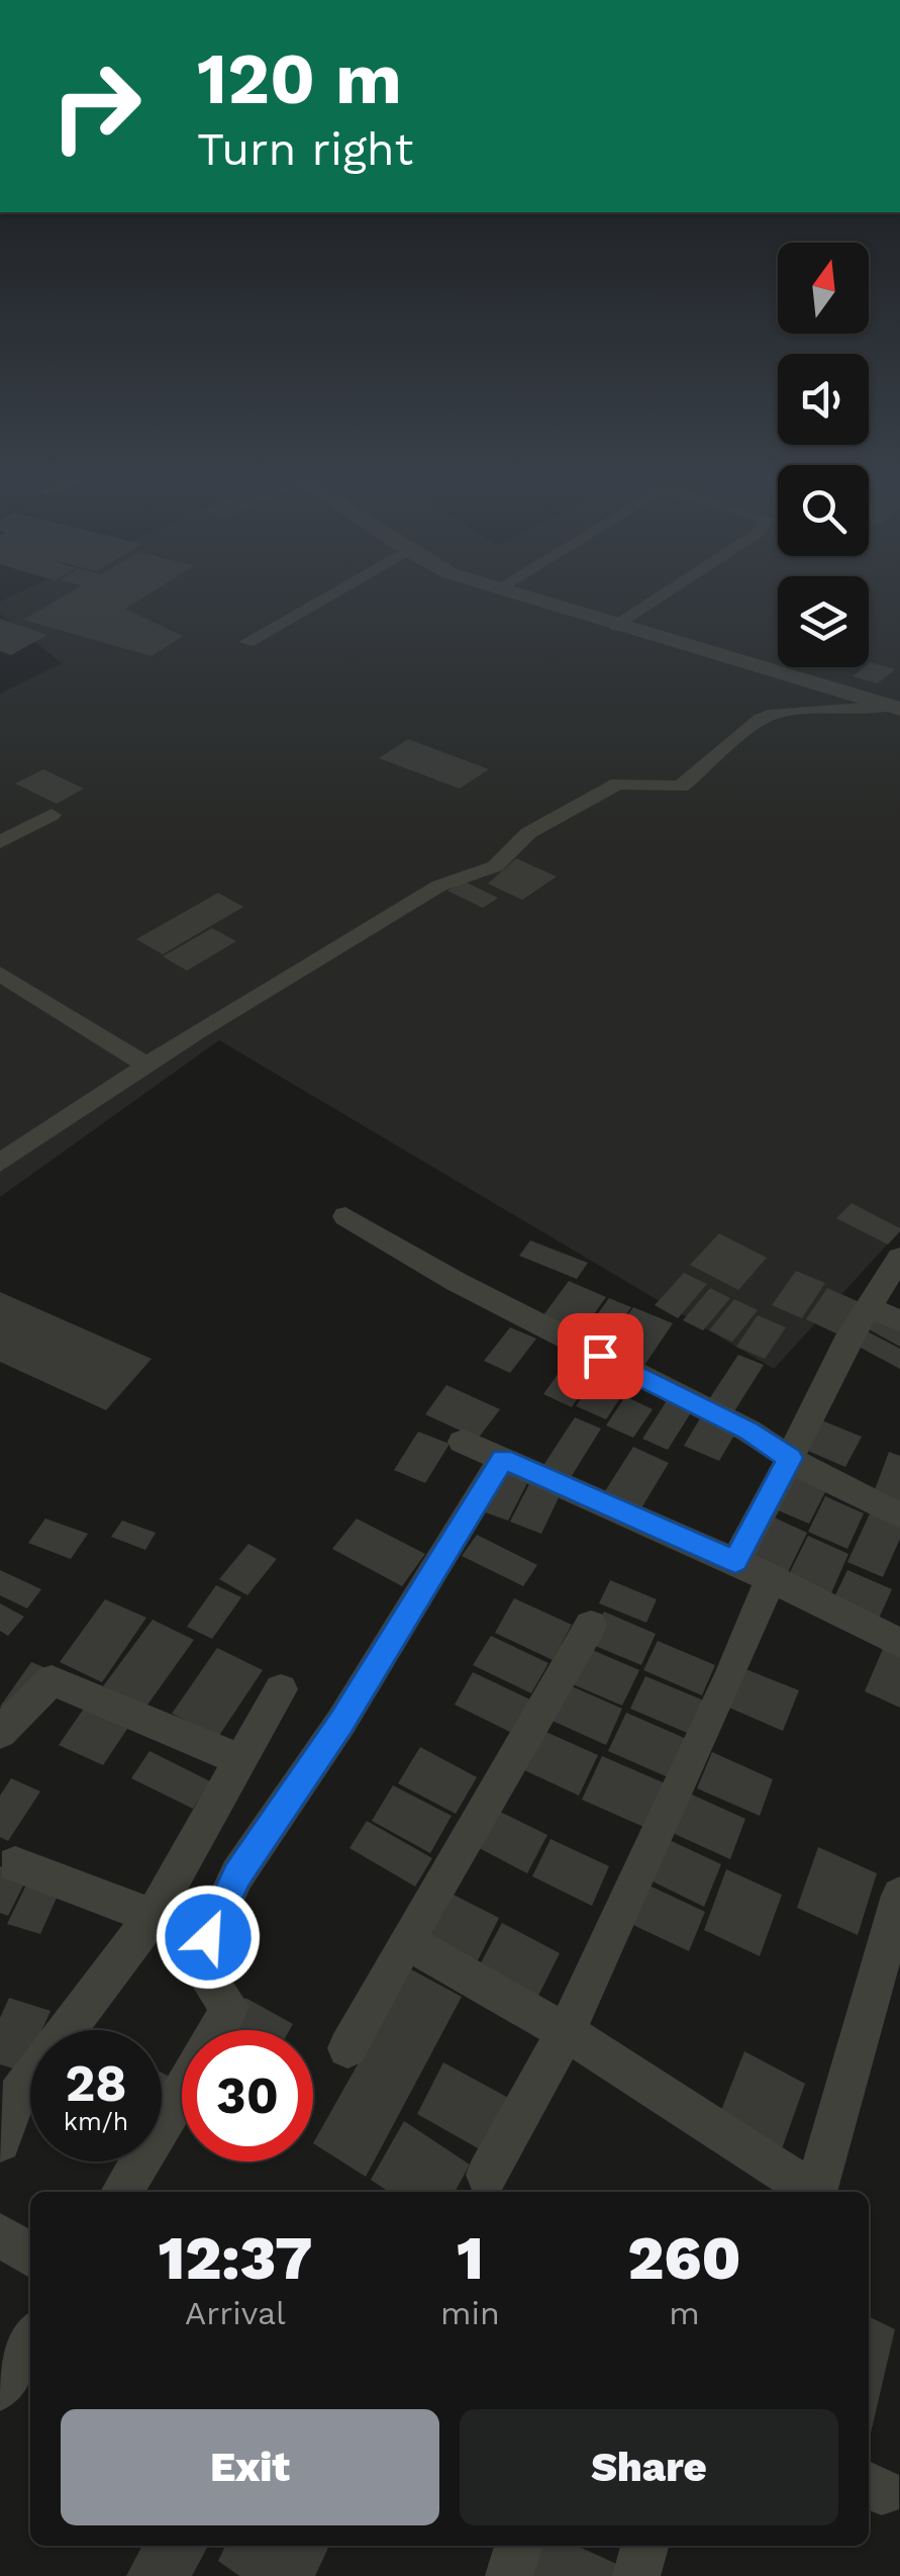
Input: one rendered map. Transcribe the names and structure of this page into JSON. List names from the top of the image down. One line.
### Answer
{"north":"top","page":{"turn":["120 m","Turn right"],"speed":"28 km/h","limit":"30","eta":["12:37","Arrival","1","min","260","m"],"buttons":["Exit","Share"]}}
